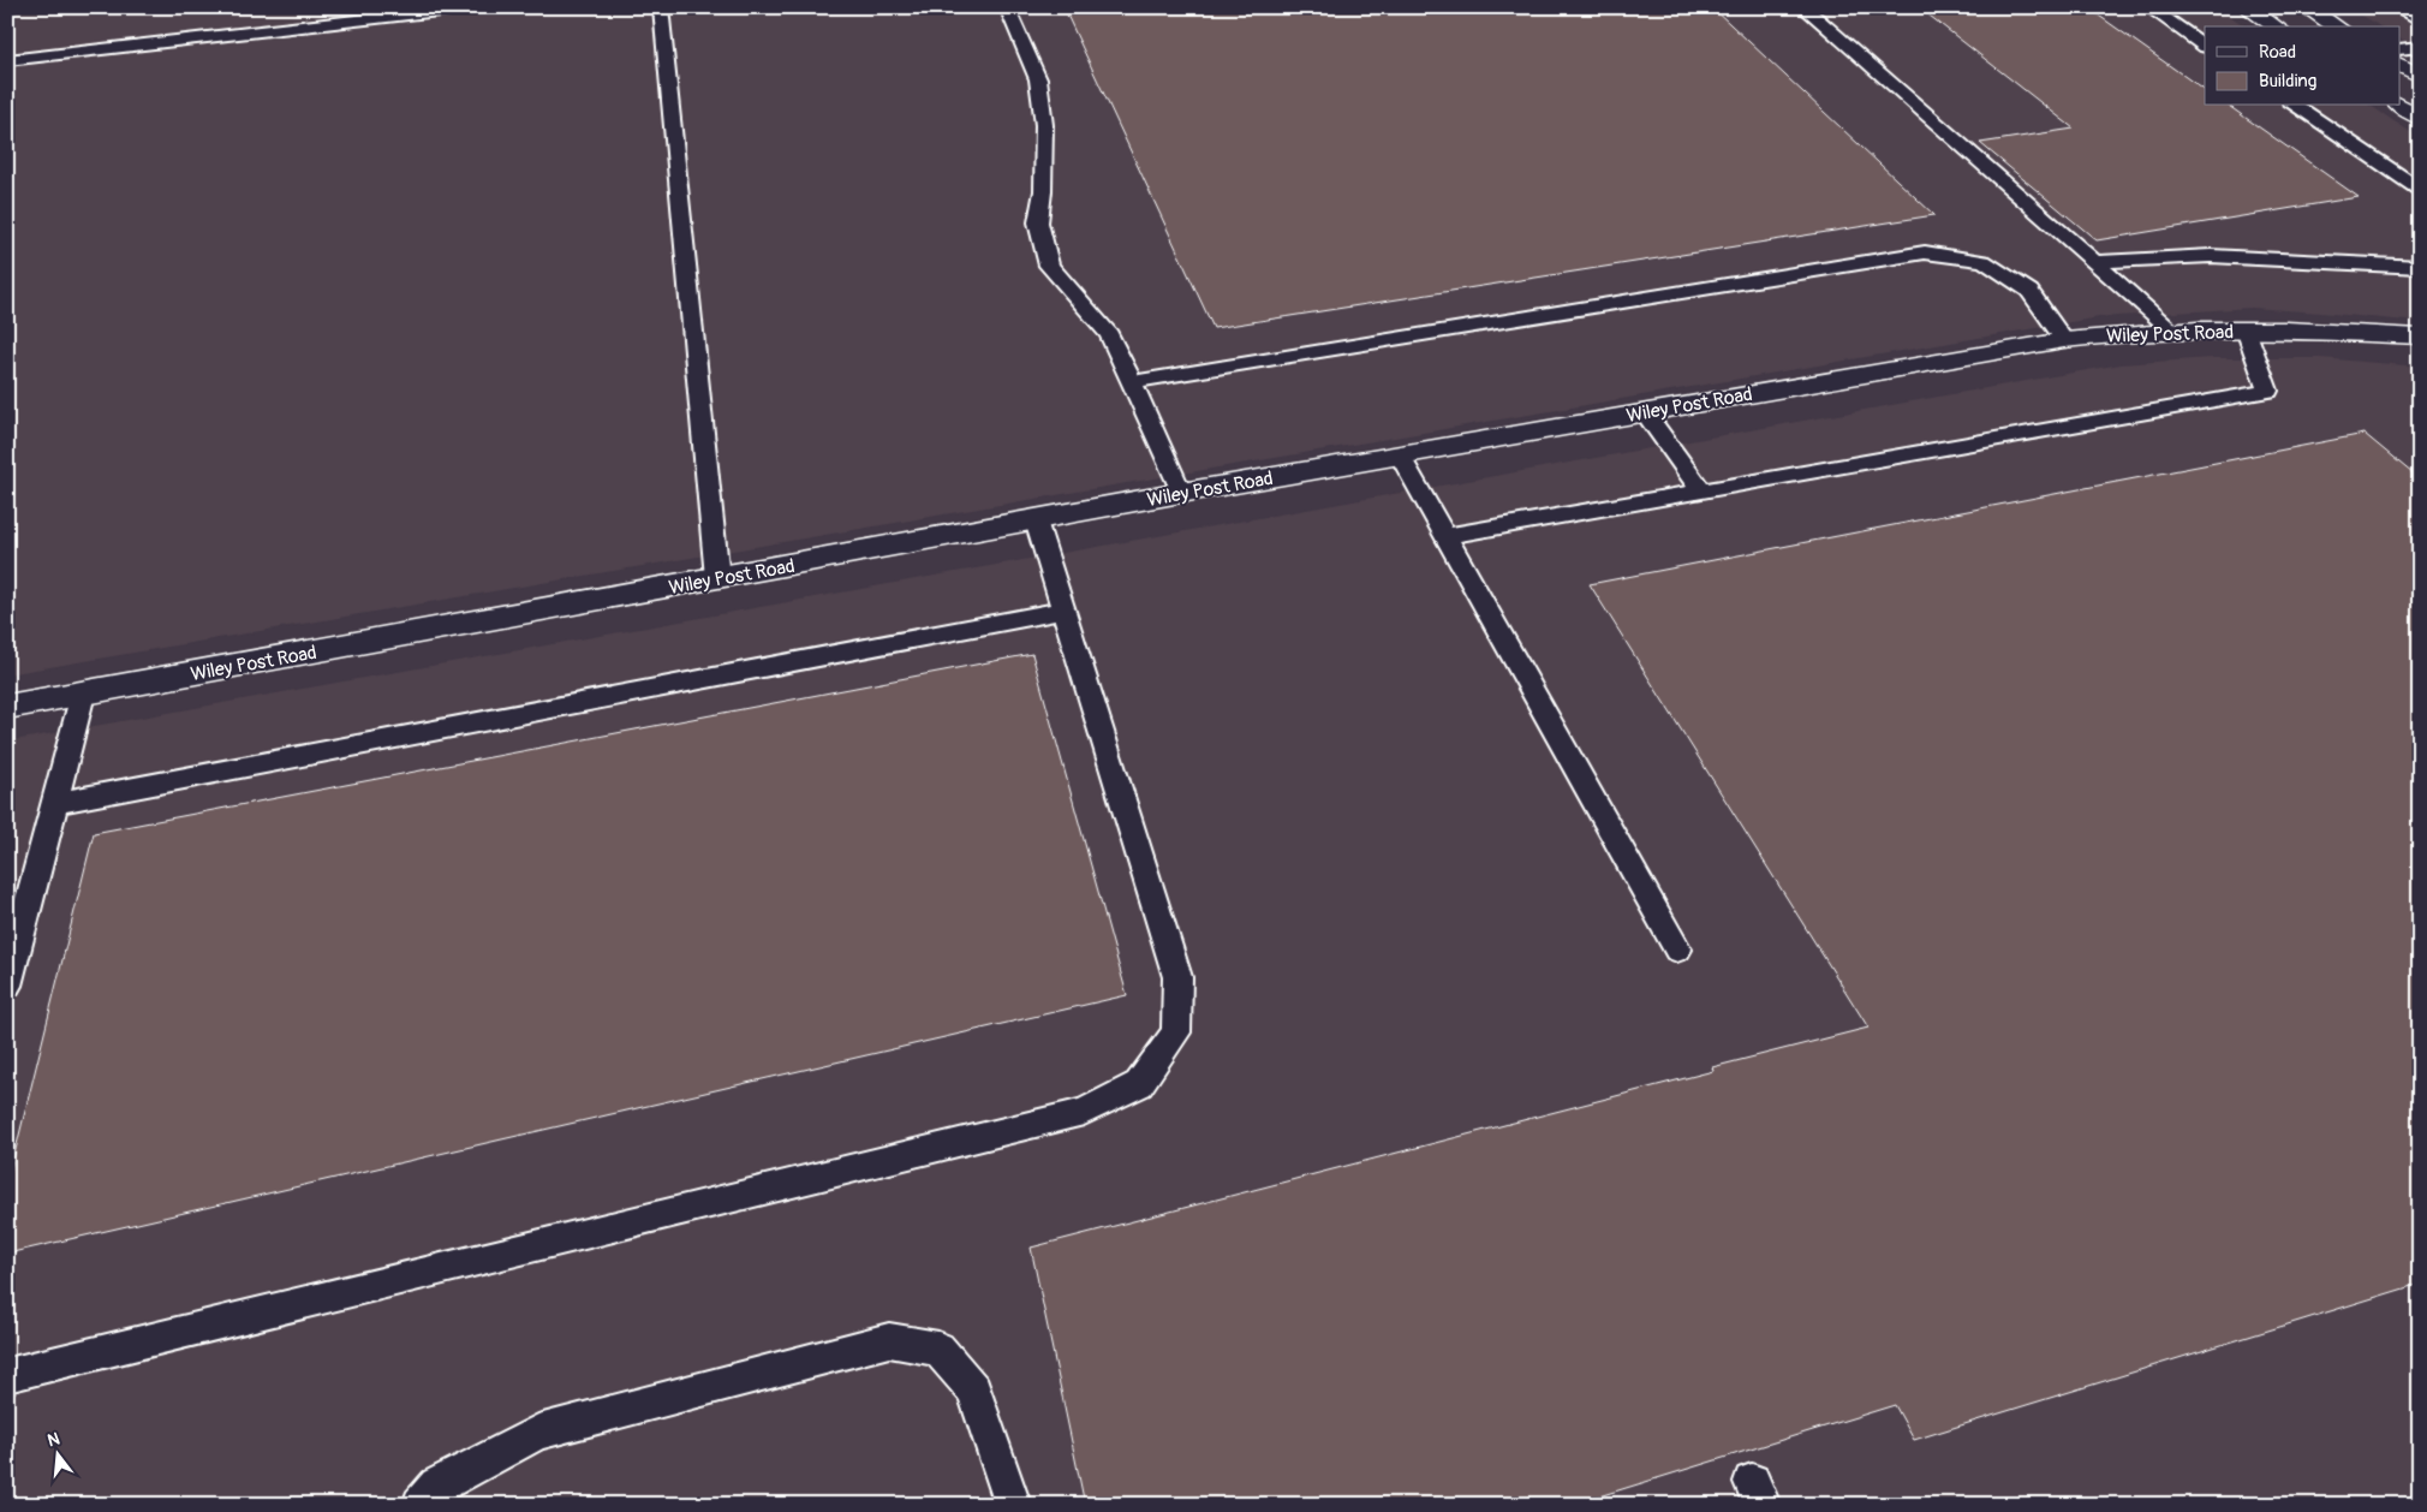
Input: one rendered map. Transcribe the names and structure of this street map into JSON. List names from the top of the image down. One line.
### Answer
{"streets":{"street":["Wiley Post Road"]},"legend":["Road","Building"],"north":"top"}
